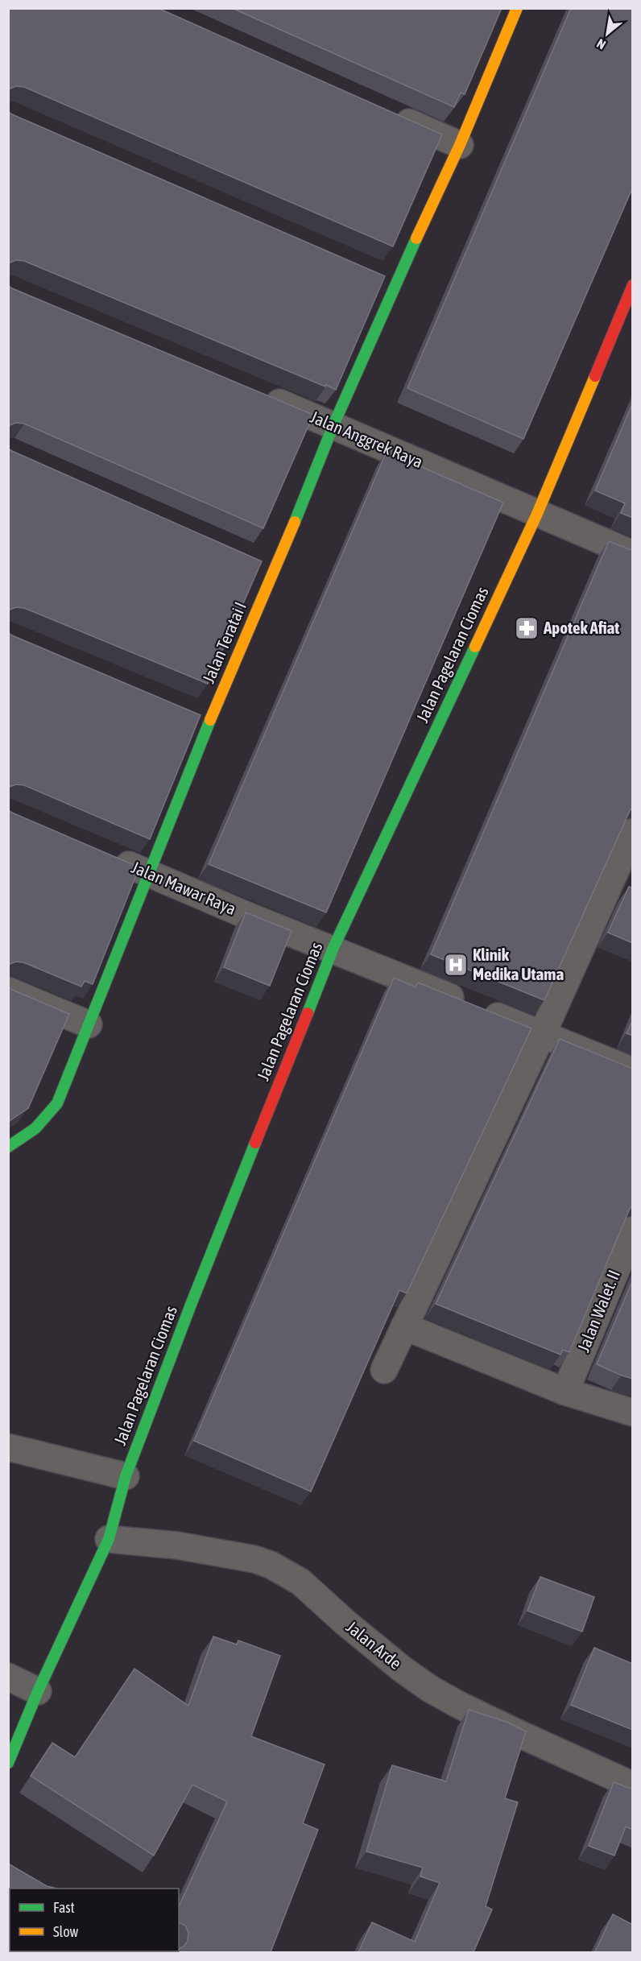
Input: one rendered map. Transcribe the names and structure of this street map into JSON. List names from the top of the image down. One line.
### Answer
{"streets":{"main road":["Jalan Teratai I","Jalan Pagelaran Ciomas"],"street":["Jalan Anggrek Raya","Jalan Mawar Raya","Jalan Walet. II","Jalan Arde"]},"crossings":[["Jalan Anggrek Raya","Jalan Teratai I"],["Jalan Anggrek Raya","Jalan Pagelaran Ciomas"],["Jalan Teratai I","Jalan Mawar Raya"],["Jalan Pagelaran Ciomas","Jalan Mawar Raya"],["Jalan Pagelaran Ciomas","Jalan Arde"]],"places":{"pharmacy":["Apotek Afiat"],"hospital":["Klinik Medika Utama"]},"legend":["Fast","Slow"],"north":"bottom left"}
